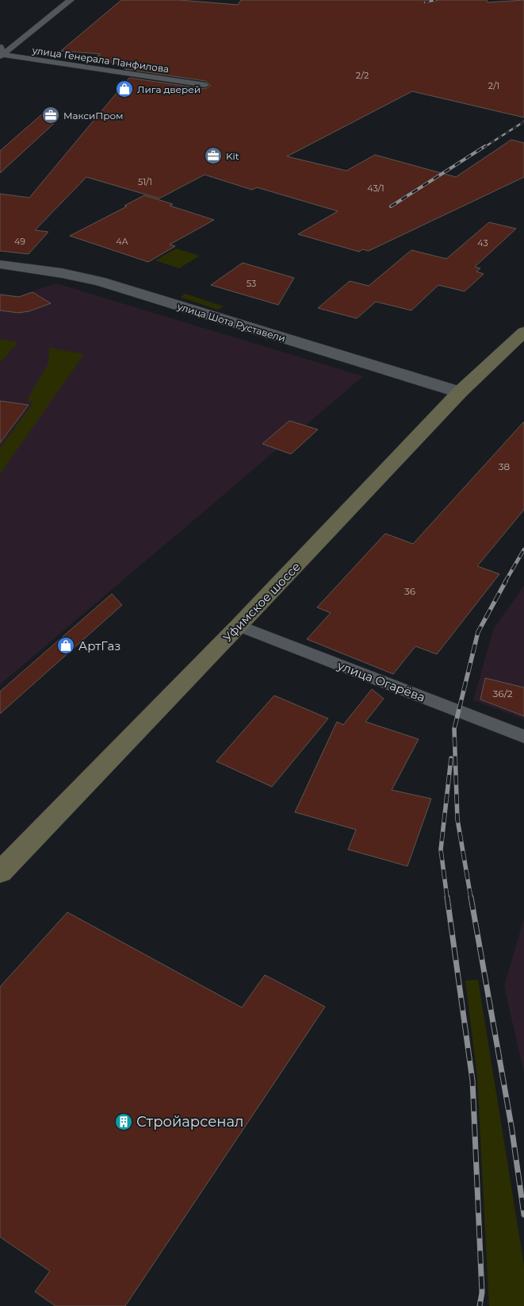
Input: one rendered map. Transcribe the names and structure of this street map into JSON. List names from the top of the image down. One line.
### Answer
{"streets":{"main road":["Уфимское шоссе"],"street":["улица Генерала Панфилова","улица Шота Руставели","улица Огарёва"]},"crossings":[["улица Шота Руставели","Уфимское шоссе"],["Уфимское шоссе","улица Огарёва"]],"places":{"shop":["Лига дверей","АртГаз"],"office":["МаксиПром","Kit"],"building":["Стройарсенал"]},"house_numbers":["2/2","2/1","51/1","43/1","49","4А","43","53","38","36","36/2"]}
